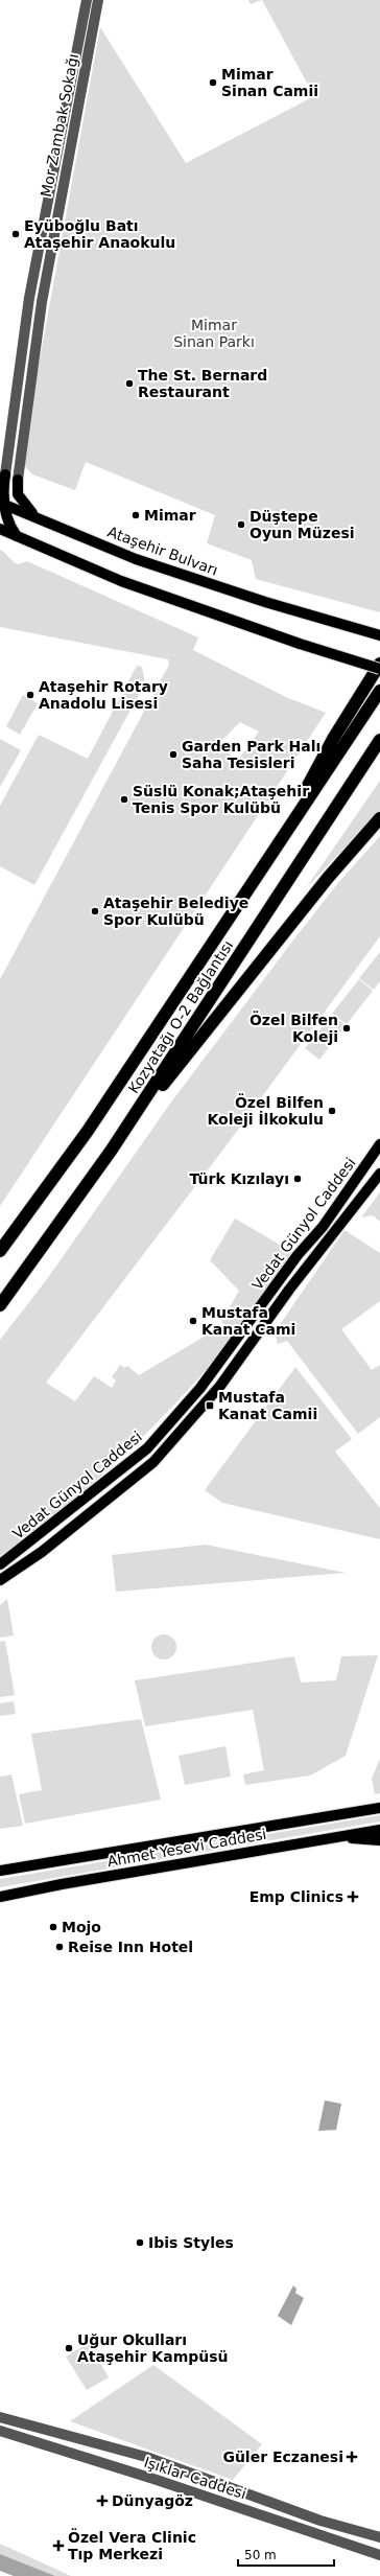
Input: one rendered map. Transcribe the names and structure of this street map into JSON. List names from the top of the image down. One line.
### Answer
{"streets":{"highway":["Kozyatağı O-2 Bağlantısı"],"main road":["Ataşehir Bulvarı","Vedat Günyol Caddesi","Ahmet Yesevi Caddesi"],"street":["Mor Zambak Sokağı","Işıklar Caddesi"]},"parks":["Mimar Sinan Parkı"],"places":{"other":["Mimar Sinan Camii","Eyüboğlu Batı Ataşehir Anaokulu","The St. Bernard Restaurant","Mimar","Düştepe Oyun Müzesi","Ataşehir Rotary Anadolu Lisesi","Garden Park Halı Saha Tesisleri","Süslü Konak;Ataşehir Tenis Spor Kulübü","Ataşehir Belediye Spor Kulübü","Özel Bilfen Koleji","Özel Bilfen Koleji İlkokulu","Türk Kızılayı","Mustafa Kanat Cami","Mojo","Reise Inn Hotel","Ibis Styles","Uğur Okulları Ataşehir Kampüsü"],"transit":["Mustafa Kanat Camii"],"health":["Emp Clinics","Güler Eczanesi","Dünyagöz","Özel Vera Clinic Tıp Merkezi"]},"scale_bar":"50 m"}
